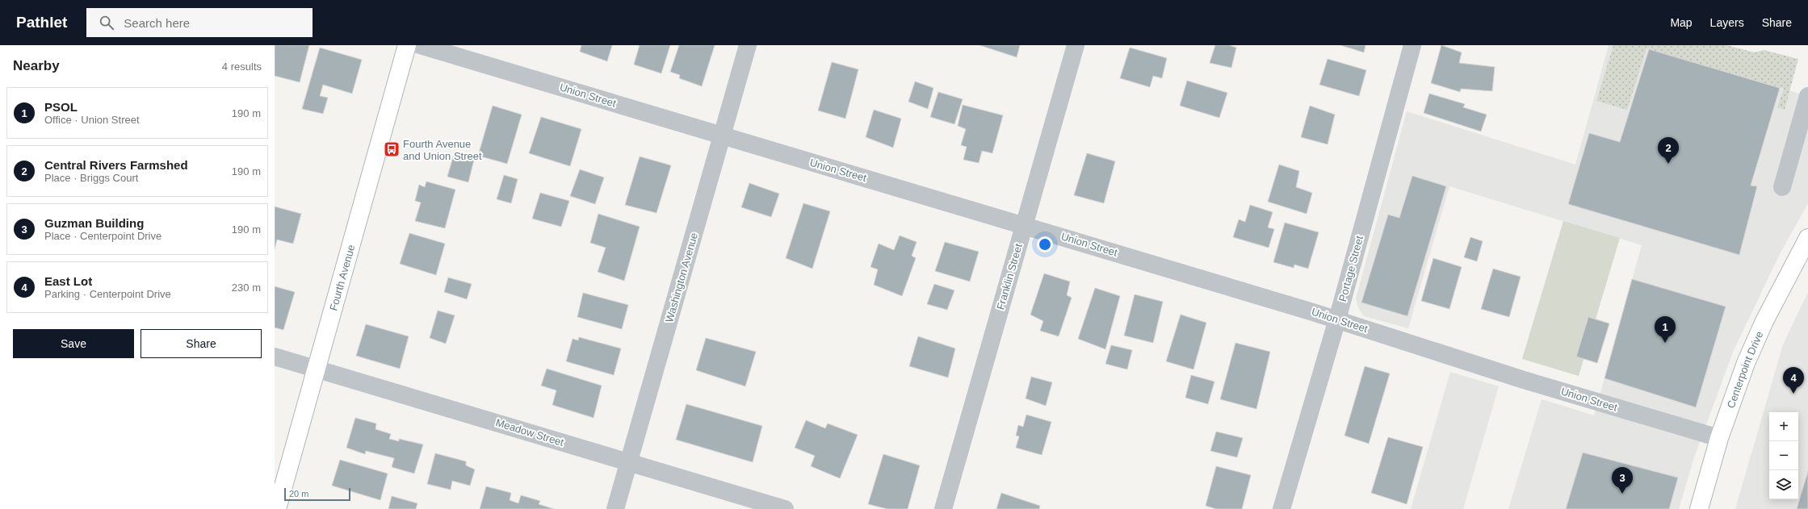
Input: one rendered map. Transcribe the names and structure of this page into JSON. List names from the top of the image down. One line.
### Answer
{"streets":{"street":["Union Street","Portage Street","Franklin Street","Fourth Avenue","Washington Avenue","Centerpoint Drive","Meadow Street"]},"crossings":[["Union Street","Portage Street"],["Union Street","Franklin Street"],["Union Street","Washington Avenue"],["Union Street","Centerpoint Drive"],["Fourth Avenue","Meadow Street"],["Washington Avenue","Meadow Street"]],"places":{"bus stop":["Fourth Avenue and Union Street"]},"scale_bar":"20 m","page":{"header":"Pathlet","search":"Search here","nav":["Map","Layers","Share"],"heading":["Nearby","4 results"],"list":[{"mark":"1","name":"PSOL","note":"Office · Union Street","value":"190 m"},{"mark":"2","name":"Central Rivers Farmshed","note":"Place · Briggs Court","value":"190 m"},{"mark":"3","name":"Guzman Building","note":"Place · Centerpoint Drive","value":"190 m"},{"mark":"4","name":"East Lot","note":"Parking · Centerpoint Drive","value":"230 m"}],"pins":["2","1","4","3"],"buttons":["Save","Share"],"map_buttons":["+","−"],"scale":"20 m"}}
